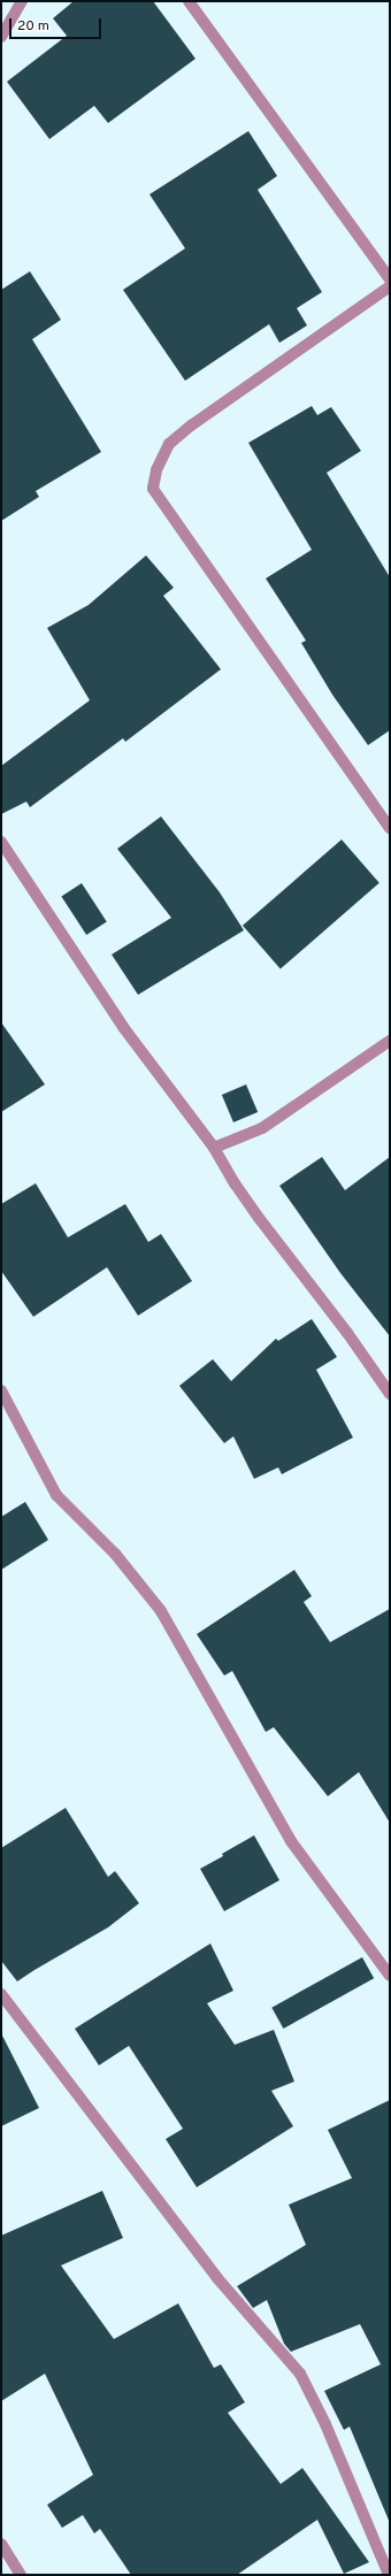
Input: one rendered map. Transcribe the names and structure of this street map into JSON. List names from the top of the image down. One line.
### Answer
{"scale_bar":"20 m"}
